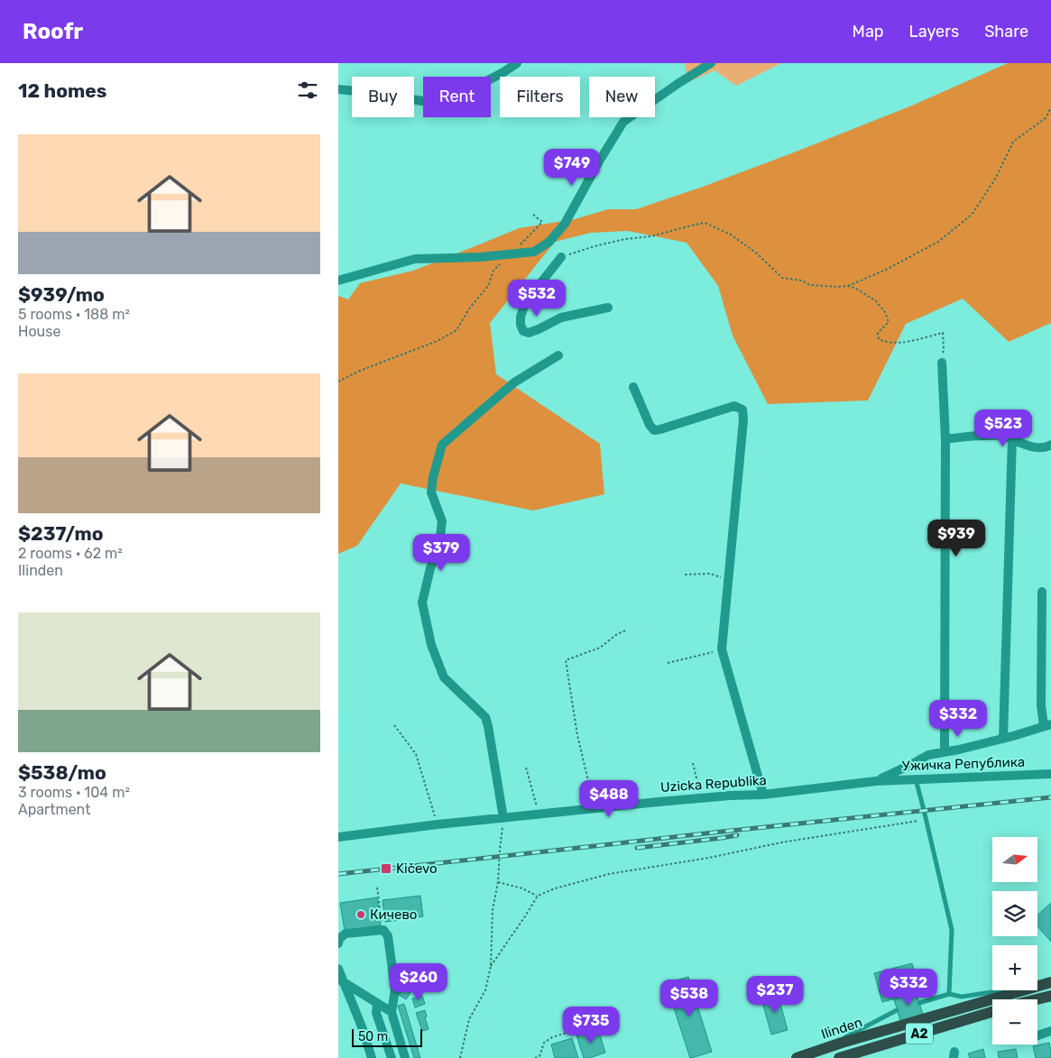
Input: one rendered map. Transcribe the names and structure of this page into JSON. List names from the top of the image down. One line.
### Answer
{"streets":{"main road":["Ilinden","A2"],"street":["Ужичка Република","Uzicka Republika"]},"crossings":[["Ужичка Република","Uzicka Republika"]],"places":{"transit":["Kičevo"],"other":["Кичево"]},"scale_bar":"50 m","north":"right","page":{"header":"Roofr","nav":["Map","Layers","Share"],"heading":"12 homes","chip":["Buy","Rent","Filters","New"],"list":[{"name":"$939/mo","note":"5 rooms · 188 m² · House"},{"name":"$237/mo","note":"2 rooms · 62 m² · Ilinden"},{"name":"$538/mo","note":"3 rooms · 104 m² · Apartment"}],"price":["$749","$532","$523","$939","$379","$332","$488","$260","$332","$237","$538","$735"],"map_buttons":["+","−"],"scale":"50 m"}}
